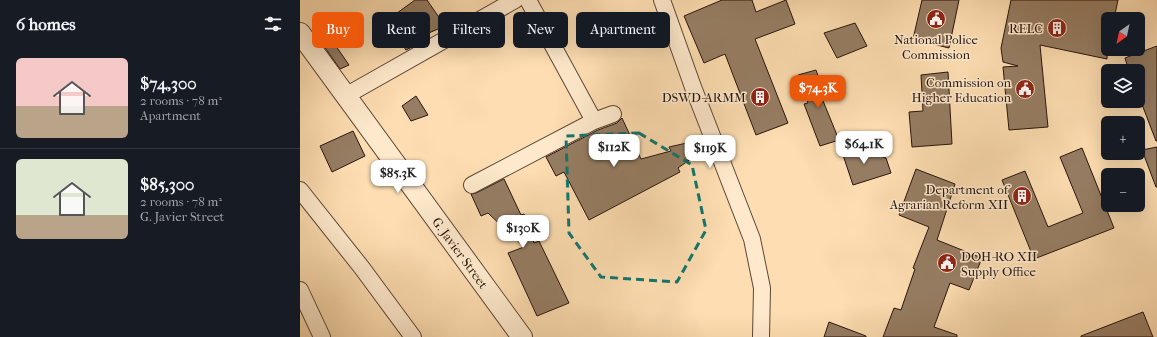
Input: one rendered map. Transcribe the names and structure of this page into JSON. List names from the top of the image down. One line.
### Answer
{"streets":{"street":["G. Javier Street"]},"places":{"public building":["National Police Commission","Commission on Higher Education","DOH-RO XII Supply Office"],"building":["RELC","DSWD-ARMM","Department of Agrarian Reform XII"]},"north":"bottom left","page":{"heading":"6 homes","map_buttons":["+","−"],"chip":["Buy","Rent","Filters","New","Apartment"],"list":[{"name":"$74,300","note":"2 rooms · 78 m² · Apartment"},{"name":"$85,300","note":"2 rooms · 78 m² · G. Javier Street"}],"price":["$74.3K","$64.1K","$112K","$119K","$85.3K","$130K"]}}
